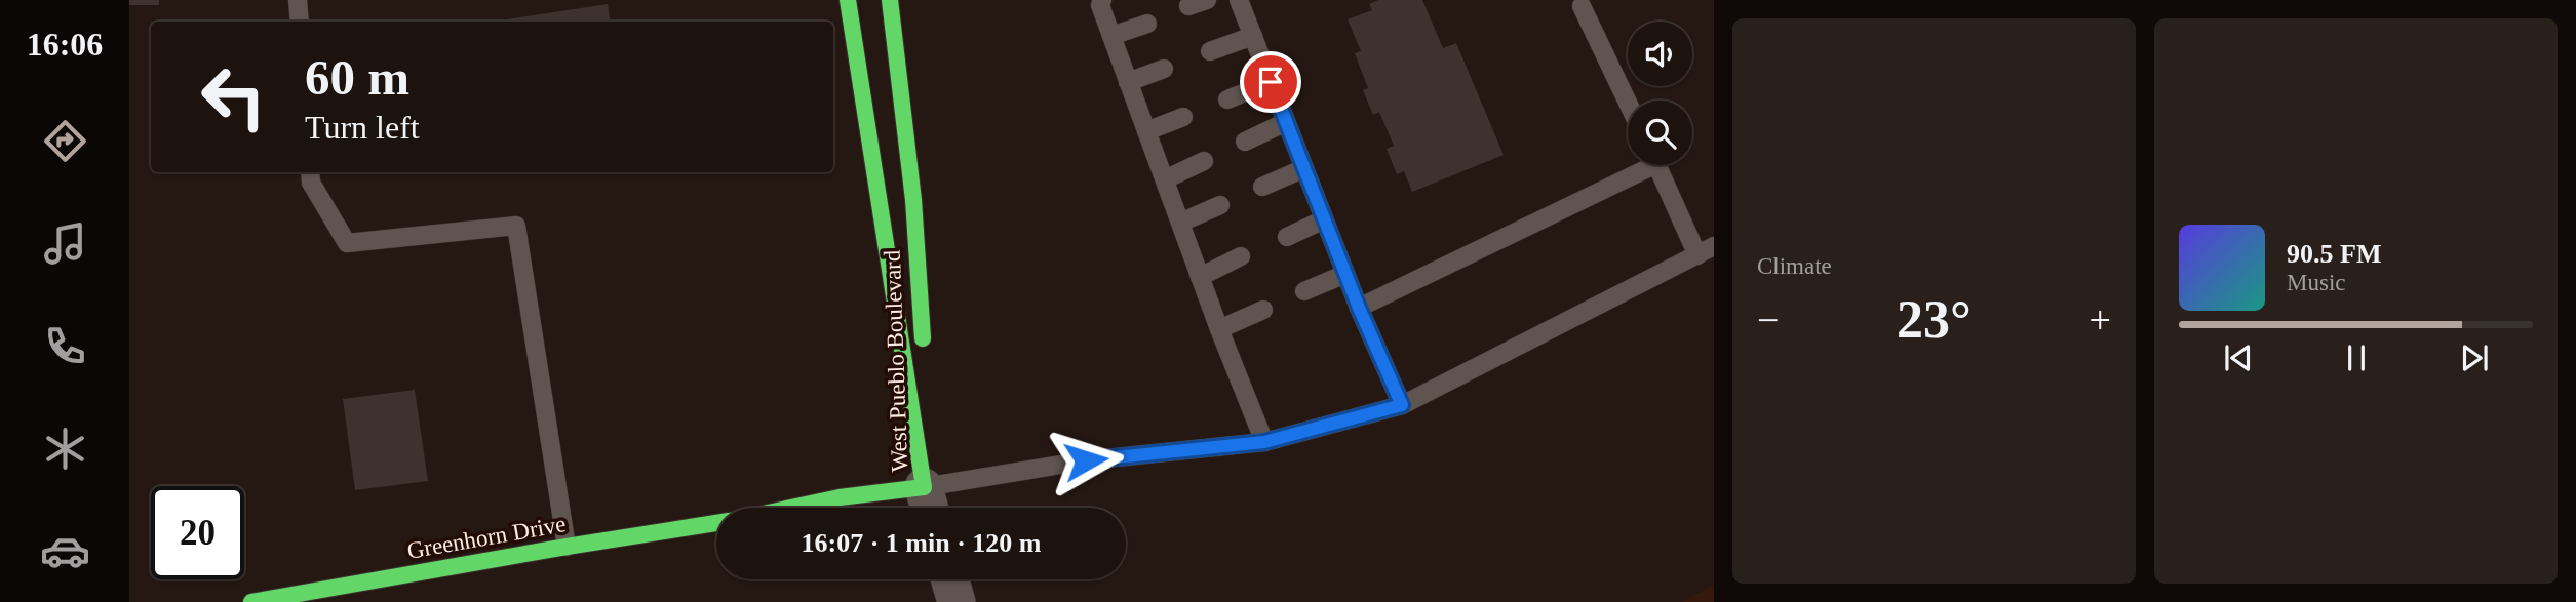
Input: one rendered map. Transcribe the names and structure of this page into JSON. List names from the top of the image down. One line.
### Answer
{"streets":{"street":["West Pueblo Boulevard","Greenhorn Drive"]},"crossings":[["West Pueblo Boulevard","Greenhorn Drive"]],"page":{"tabs":"16:06","tile":"Climate","turn":["60 m","Turn left"],"song":["90.5 FM","Music"],"heat":["−","23°","+"],"limit":"20","trip":"16:07 · 1 min · 120 m"}}
